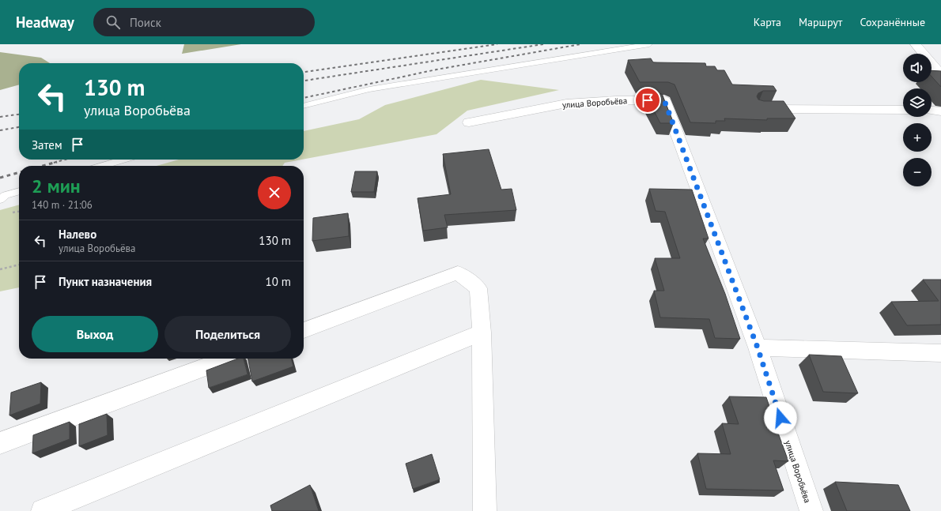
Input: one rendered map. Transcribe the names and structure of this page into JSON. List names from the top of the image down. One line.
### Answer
{"streets":{"street":["улица Воробьёва"]},"page":{"header":"Headway","search":"Поиск","nav":["Карта","Маршрут","Сохранённые"],"map_buttons":["+","−"],"turn":["130 m","улица Воробьёва"],"then":"Затем","heading":["2 мин","140 m · 21:06"],"list":[{"name":"Налево","note":"улица Воробьёва","value":"130 m"},{"name":"Пункт назначения","value":"10 m"}],"buttons":["Выход","Поделиться"]}}
